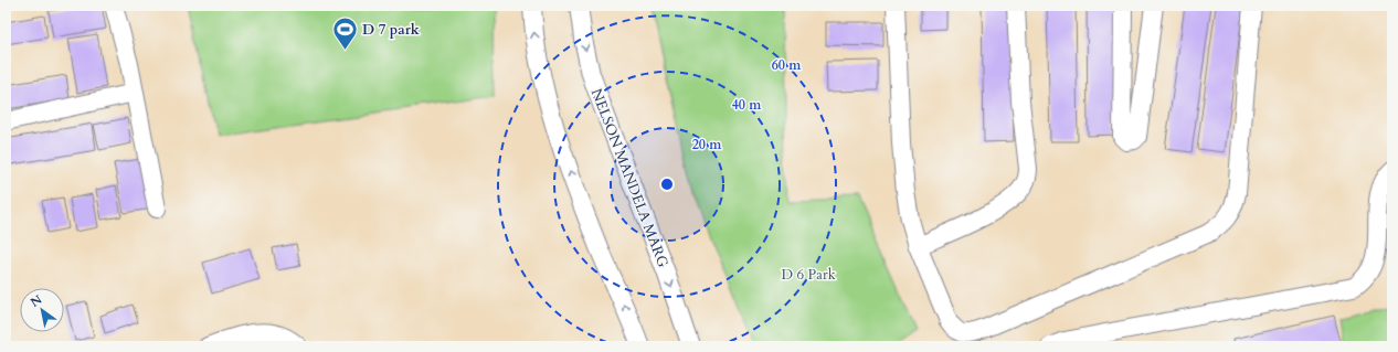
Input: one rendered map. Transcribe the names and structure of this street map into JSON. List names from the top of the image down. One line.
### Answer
{"streets":{"street":["NELSON MANDELA MARG"]},"parks":["D 6 Park"],"places":{"sports":["D 7 park"]},"north":"top left","rings":["60 m","40 m","20 m"]}
